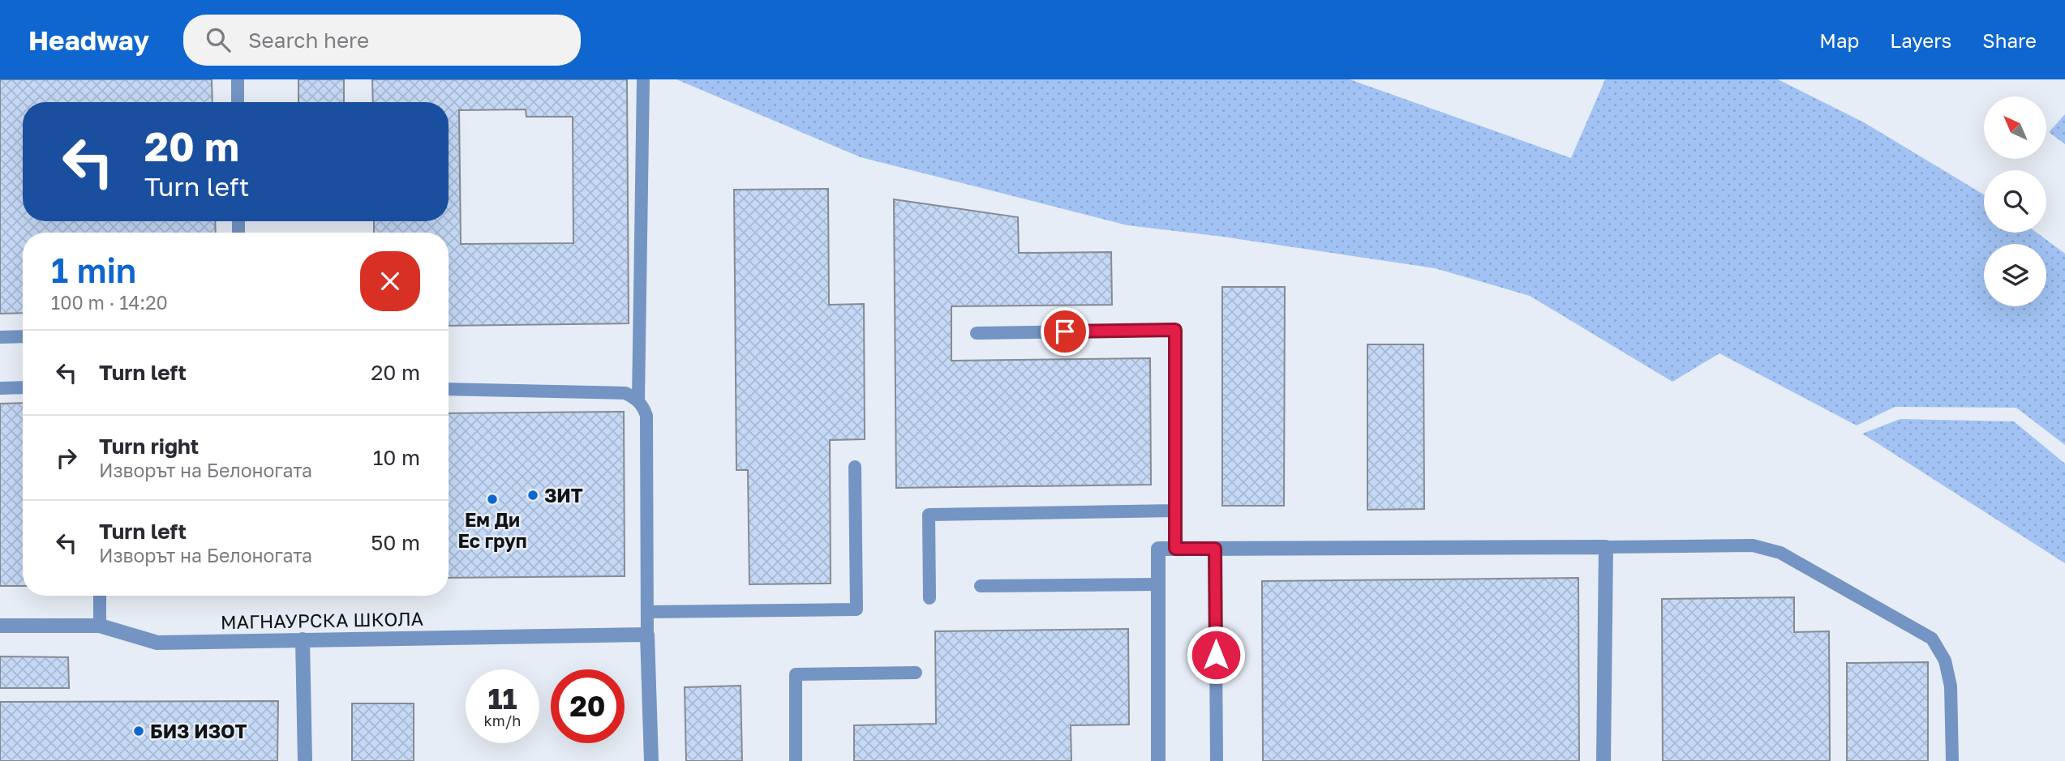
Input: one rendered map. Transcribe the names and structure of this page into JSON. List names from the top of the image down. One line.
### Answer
{"streets":{"street":["МАГНАУРСКА ШКОЛА"]},"places":["ЗИТ","Ем Ди Ес груп","БИЗ ИЗОТ"],"north":"top left","page":{"header":"Headway","search":"Search here","nav":["Map","Layers","Share"],"turn":["20 m","Turn left"],"heading":["1 min","100 m · 14:20"],"list":[{"name":"Turn left","value":"20 m"},{"name":"Turn right","note":"Изворът на Белоногата","value":"10 m"},{"name":"Turn left","note":"Изворът на Белоногата","value":"50 m"}],"speed":"11 km/h","limit":"20"}}
